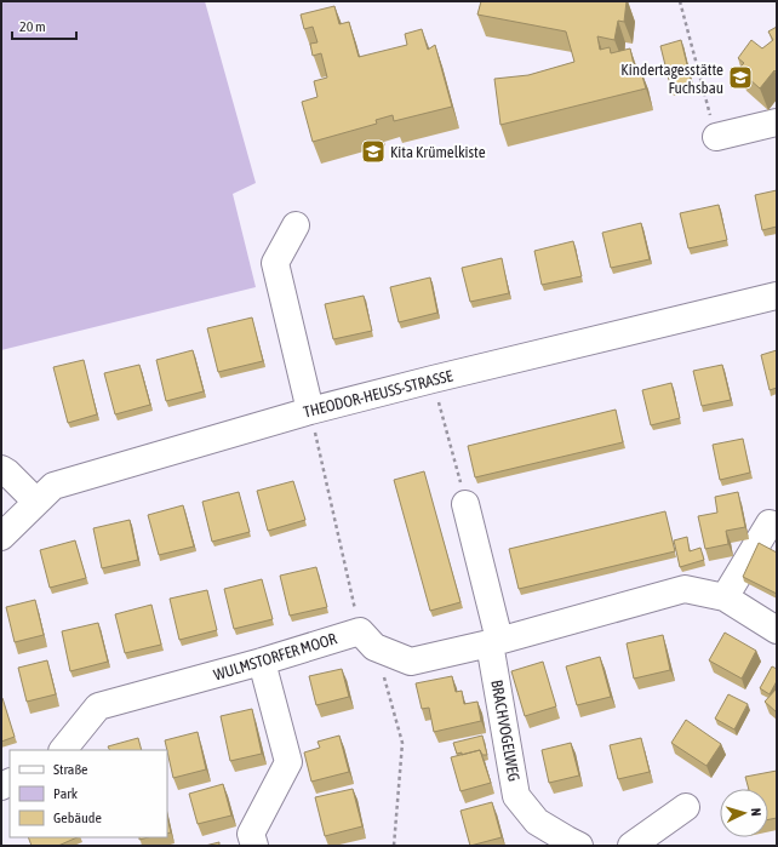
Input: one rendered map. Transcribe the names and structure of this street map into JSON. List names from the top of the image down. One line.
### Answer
{"streets":{"street":["THEODOR-HEUSS-STRASSE","WULMSTORFER MOOR","BRACHVOGELWEG"]},"places":{"school or university":["Kindertagesstätte Fuchsbau","Kita Krümelkiste"]},"legend":["Straße","Park","Gebäude"],"scale_bar":"20 m","north":"right"}
